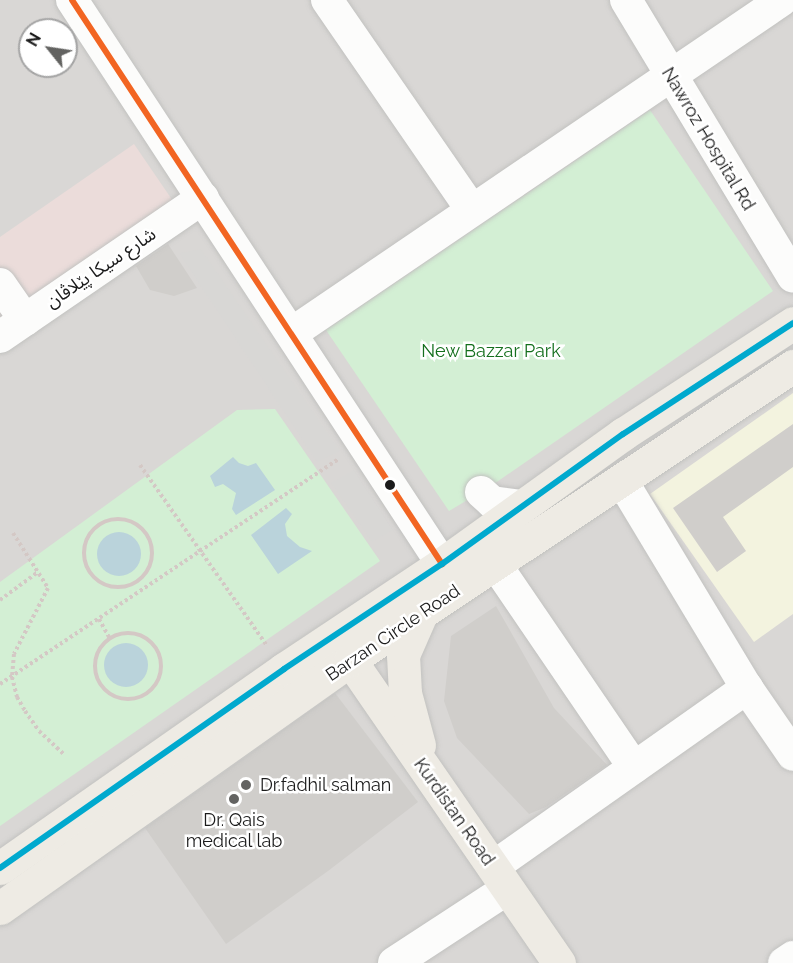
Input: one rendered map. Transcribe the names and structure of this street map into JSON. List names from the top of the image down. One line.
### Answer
{"streets":{"main road":["Barzan Circle Road","Kurdistan Road"],"street":["Nawroz Hospital Rd","شارع سيكا پێلاڤان"]},"crossings":[["Barzan Circle Road","Kurdistan Road"]],"parks":["New Bazzar Park"],"places":["Dr.fadhil salman","Dr. Qais medical lab"],"north":"top left"}
